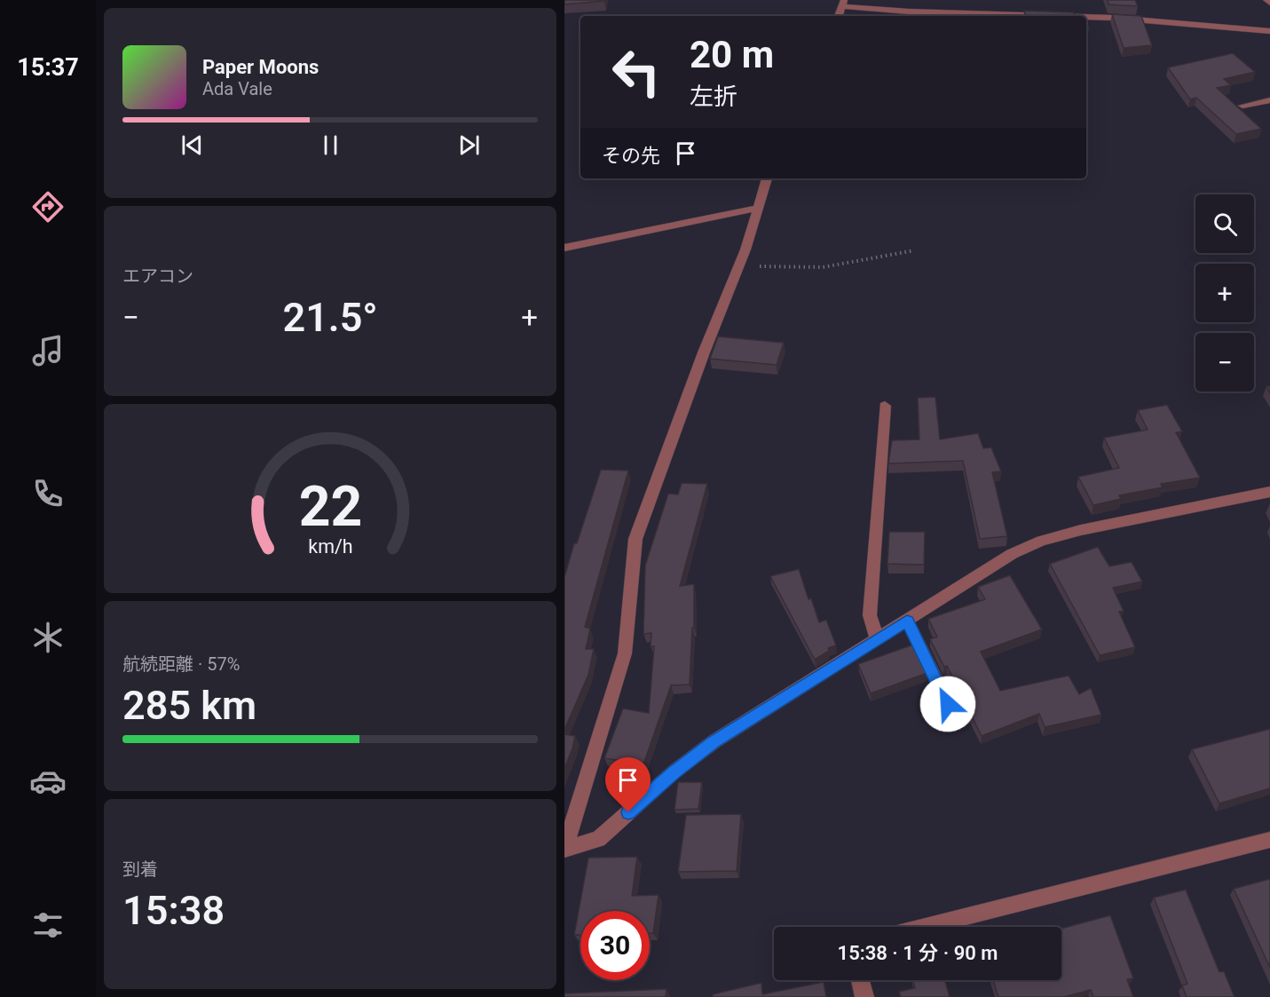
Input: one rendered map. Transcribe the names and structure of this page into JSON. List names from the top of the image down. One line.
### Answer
{"page":{"tabs":"15:37","turn":["20 m","左折"],"song":["Paper Moons","Ada Vale"],"then":"その先","map_buttons":["+","−"],"tile":["エアコン",["航続距離 · 57%","285 km"],["到着","15:38"]],"heat":["−","21.5°","+"],"limit":"30","trip":"15:38 · 1 分 · 90 m","gauge":["22","km/h"]}}
